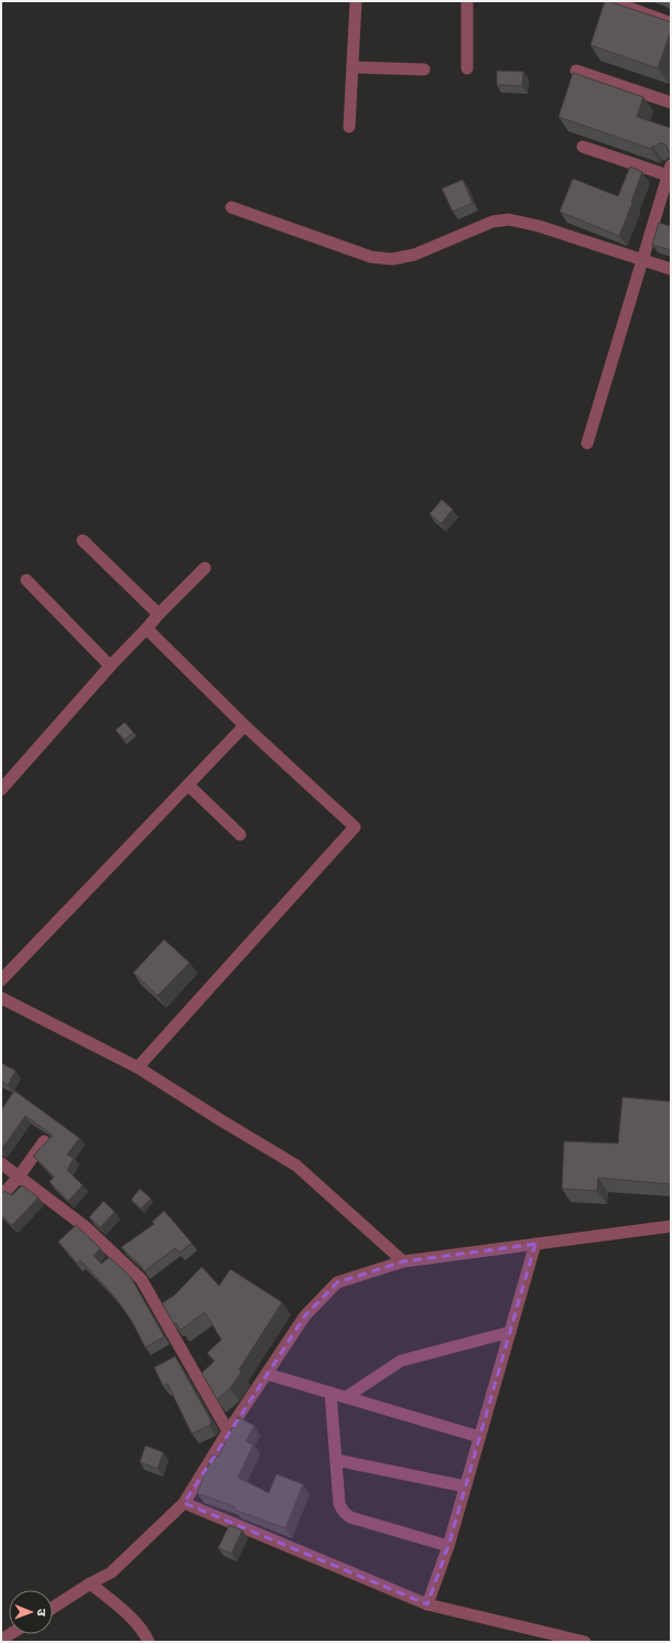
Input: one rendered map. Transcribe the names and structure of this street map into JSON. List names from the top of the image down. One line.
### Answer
{"north":"right"}
